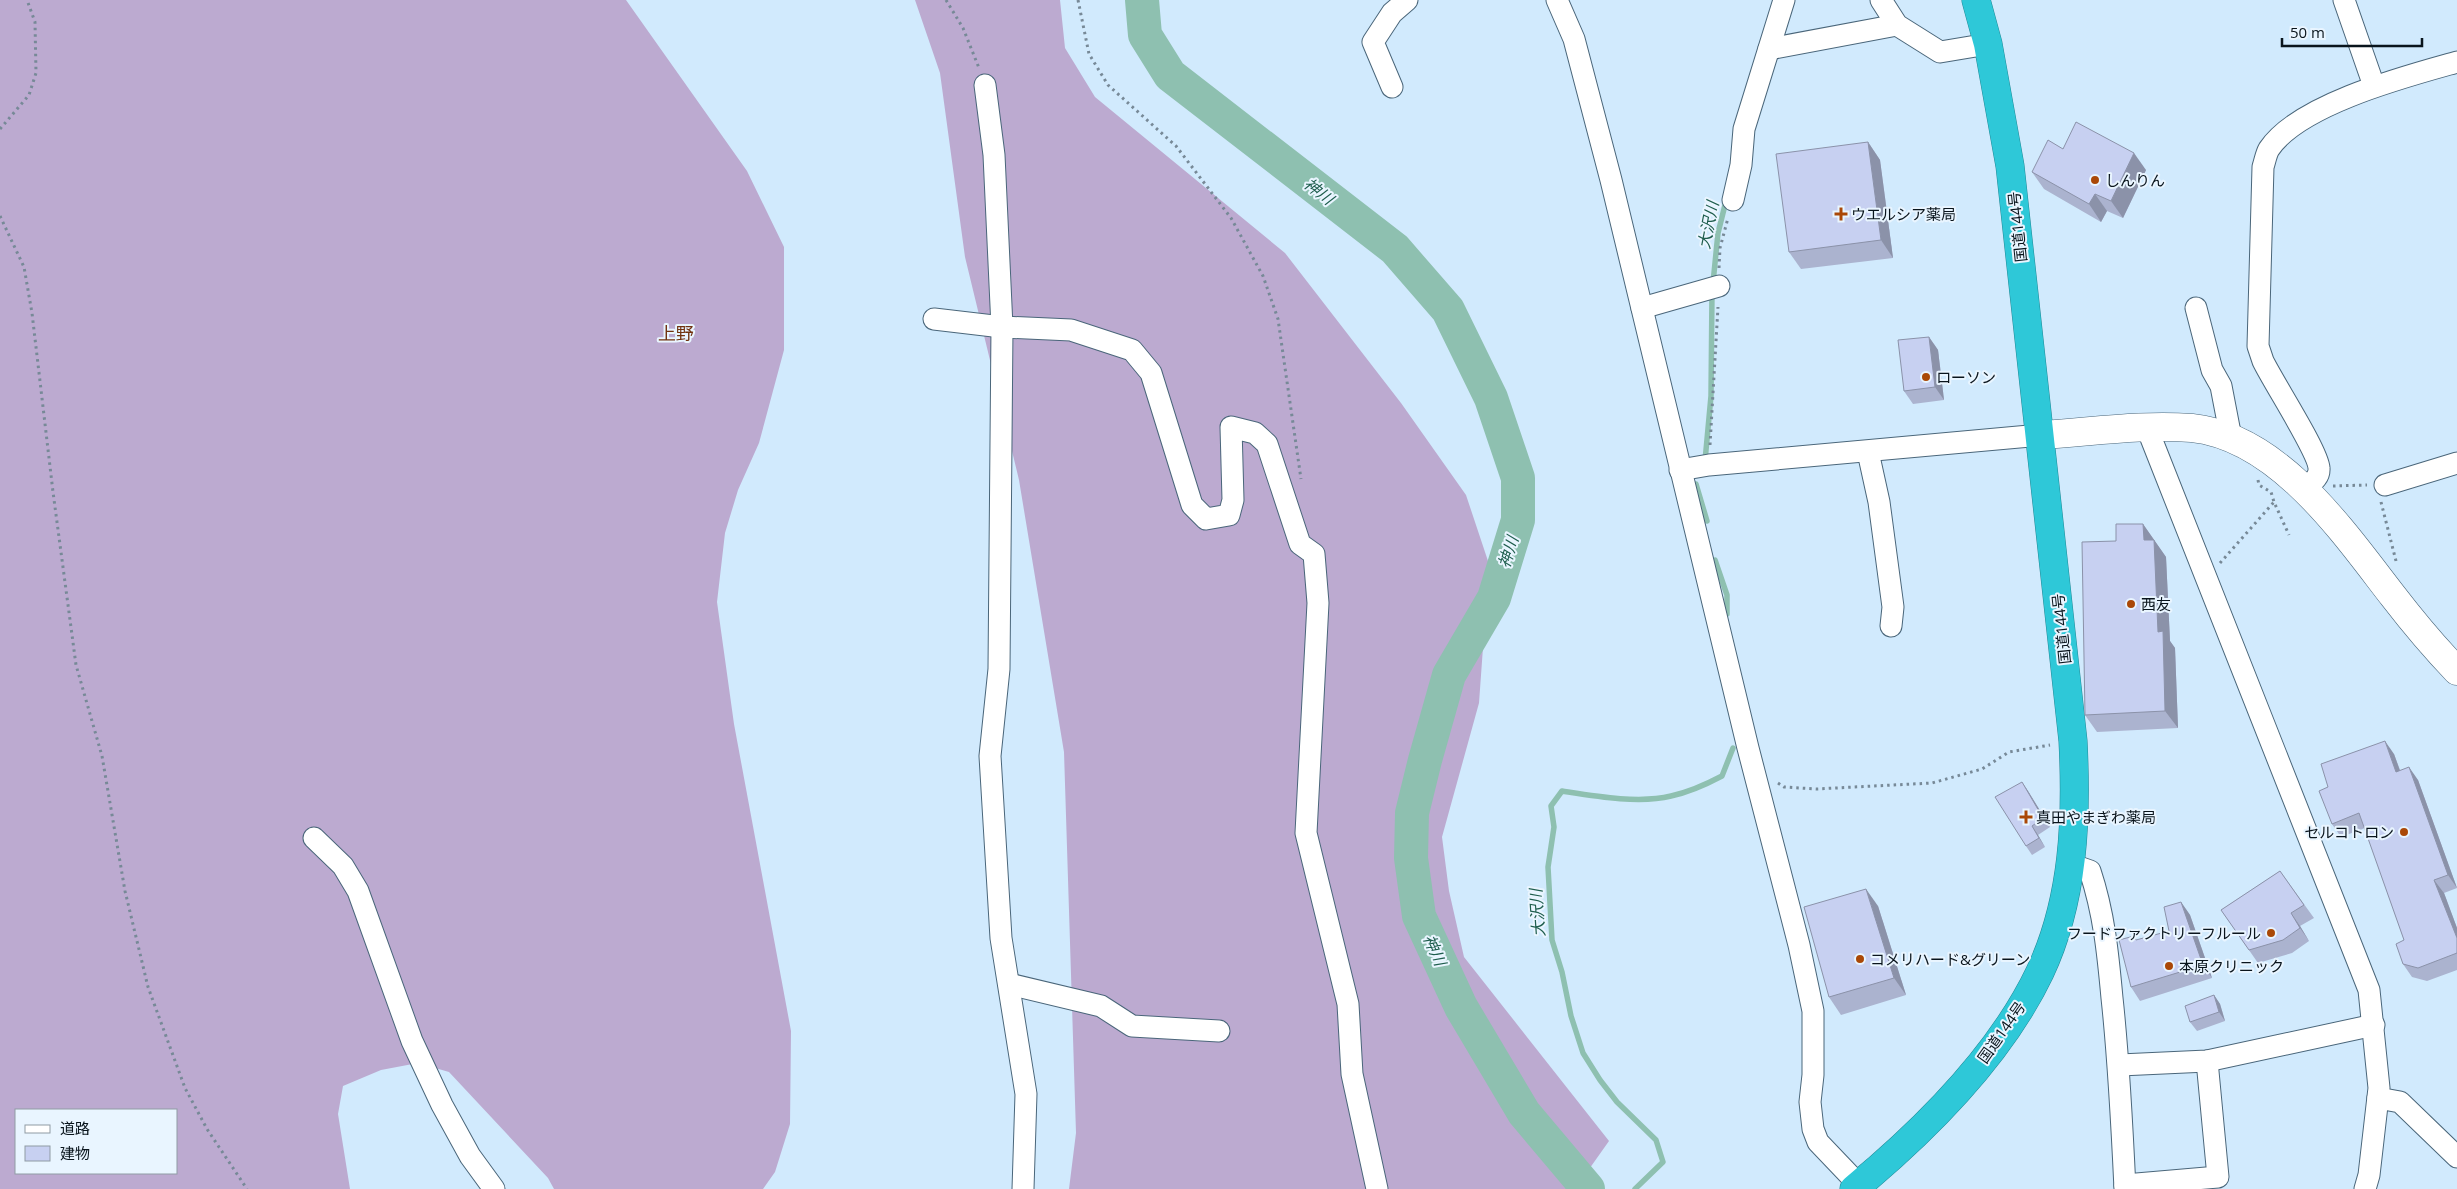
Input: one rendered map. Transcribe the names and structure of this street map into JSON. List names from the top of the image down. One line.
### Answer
{"streets":{"highway":["国道144号"]},"districts":["上野"],"water":["神川","大沢川"],"places":{"other":["しんりん","ローソン","西友","セルコトロン","フードファクトリーフルール","コメリハード&グリーン","本原クリニック"],"health":["ウエルシア薬局","真田やまぎわ薬局"]},"legend":["道路","建物"],"scale_bar":"50 m"}
